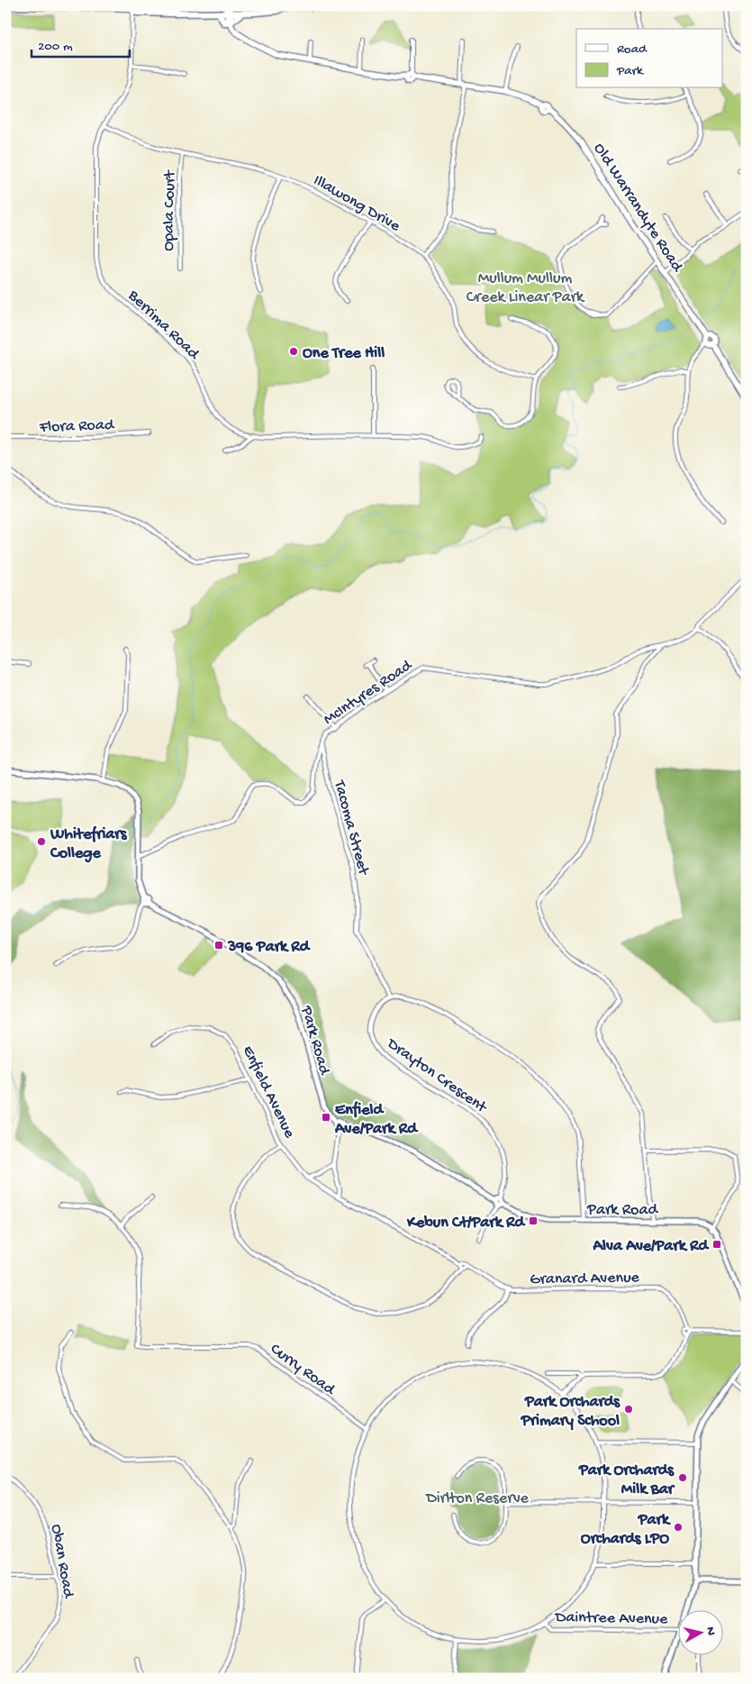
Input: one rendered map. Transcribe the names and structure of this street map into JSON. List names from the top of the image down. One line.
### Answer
{"streets":{"main road":["Old Warrandyte Road"],"street":["Illawong Drive","Opala Court","Berrima Road","Flora Road","McIntyres Road","Tacoma Street","Park Road","Drayton Crescent","Enfield Avenue","Granard Avenue","Curry Road","Oban Road","Daintree Avenue"]},"crossings":[["Illawong Drive","Opala Court"],["Illawong Drive","Berrima Road"],["McIntyres Road","Tacoma Street"],["Tacoma Street","Drayton Crescent"],["Park Road","Drayton Crescent"],["Enfield Avenue","Granard Avenue"]],"parks":["Mullum Mullum Creek Linear Park","Dirlton Reserve"],"places":{"other":["One Tree Hill","Whitefriars College","Park Orchards Primary School","Park Orchards Milk Bar","Park Orchards LPO"],"transit":["396 Park Rd","Enfield Ave/Park Rd","Kebun Ct/Park Rd","Alva Ave/Park Rd"]},"legend":["Road","Park"],"scale_bar":"200 m","north":"right"}
